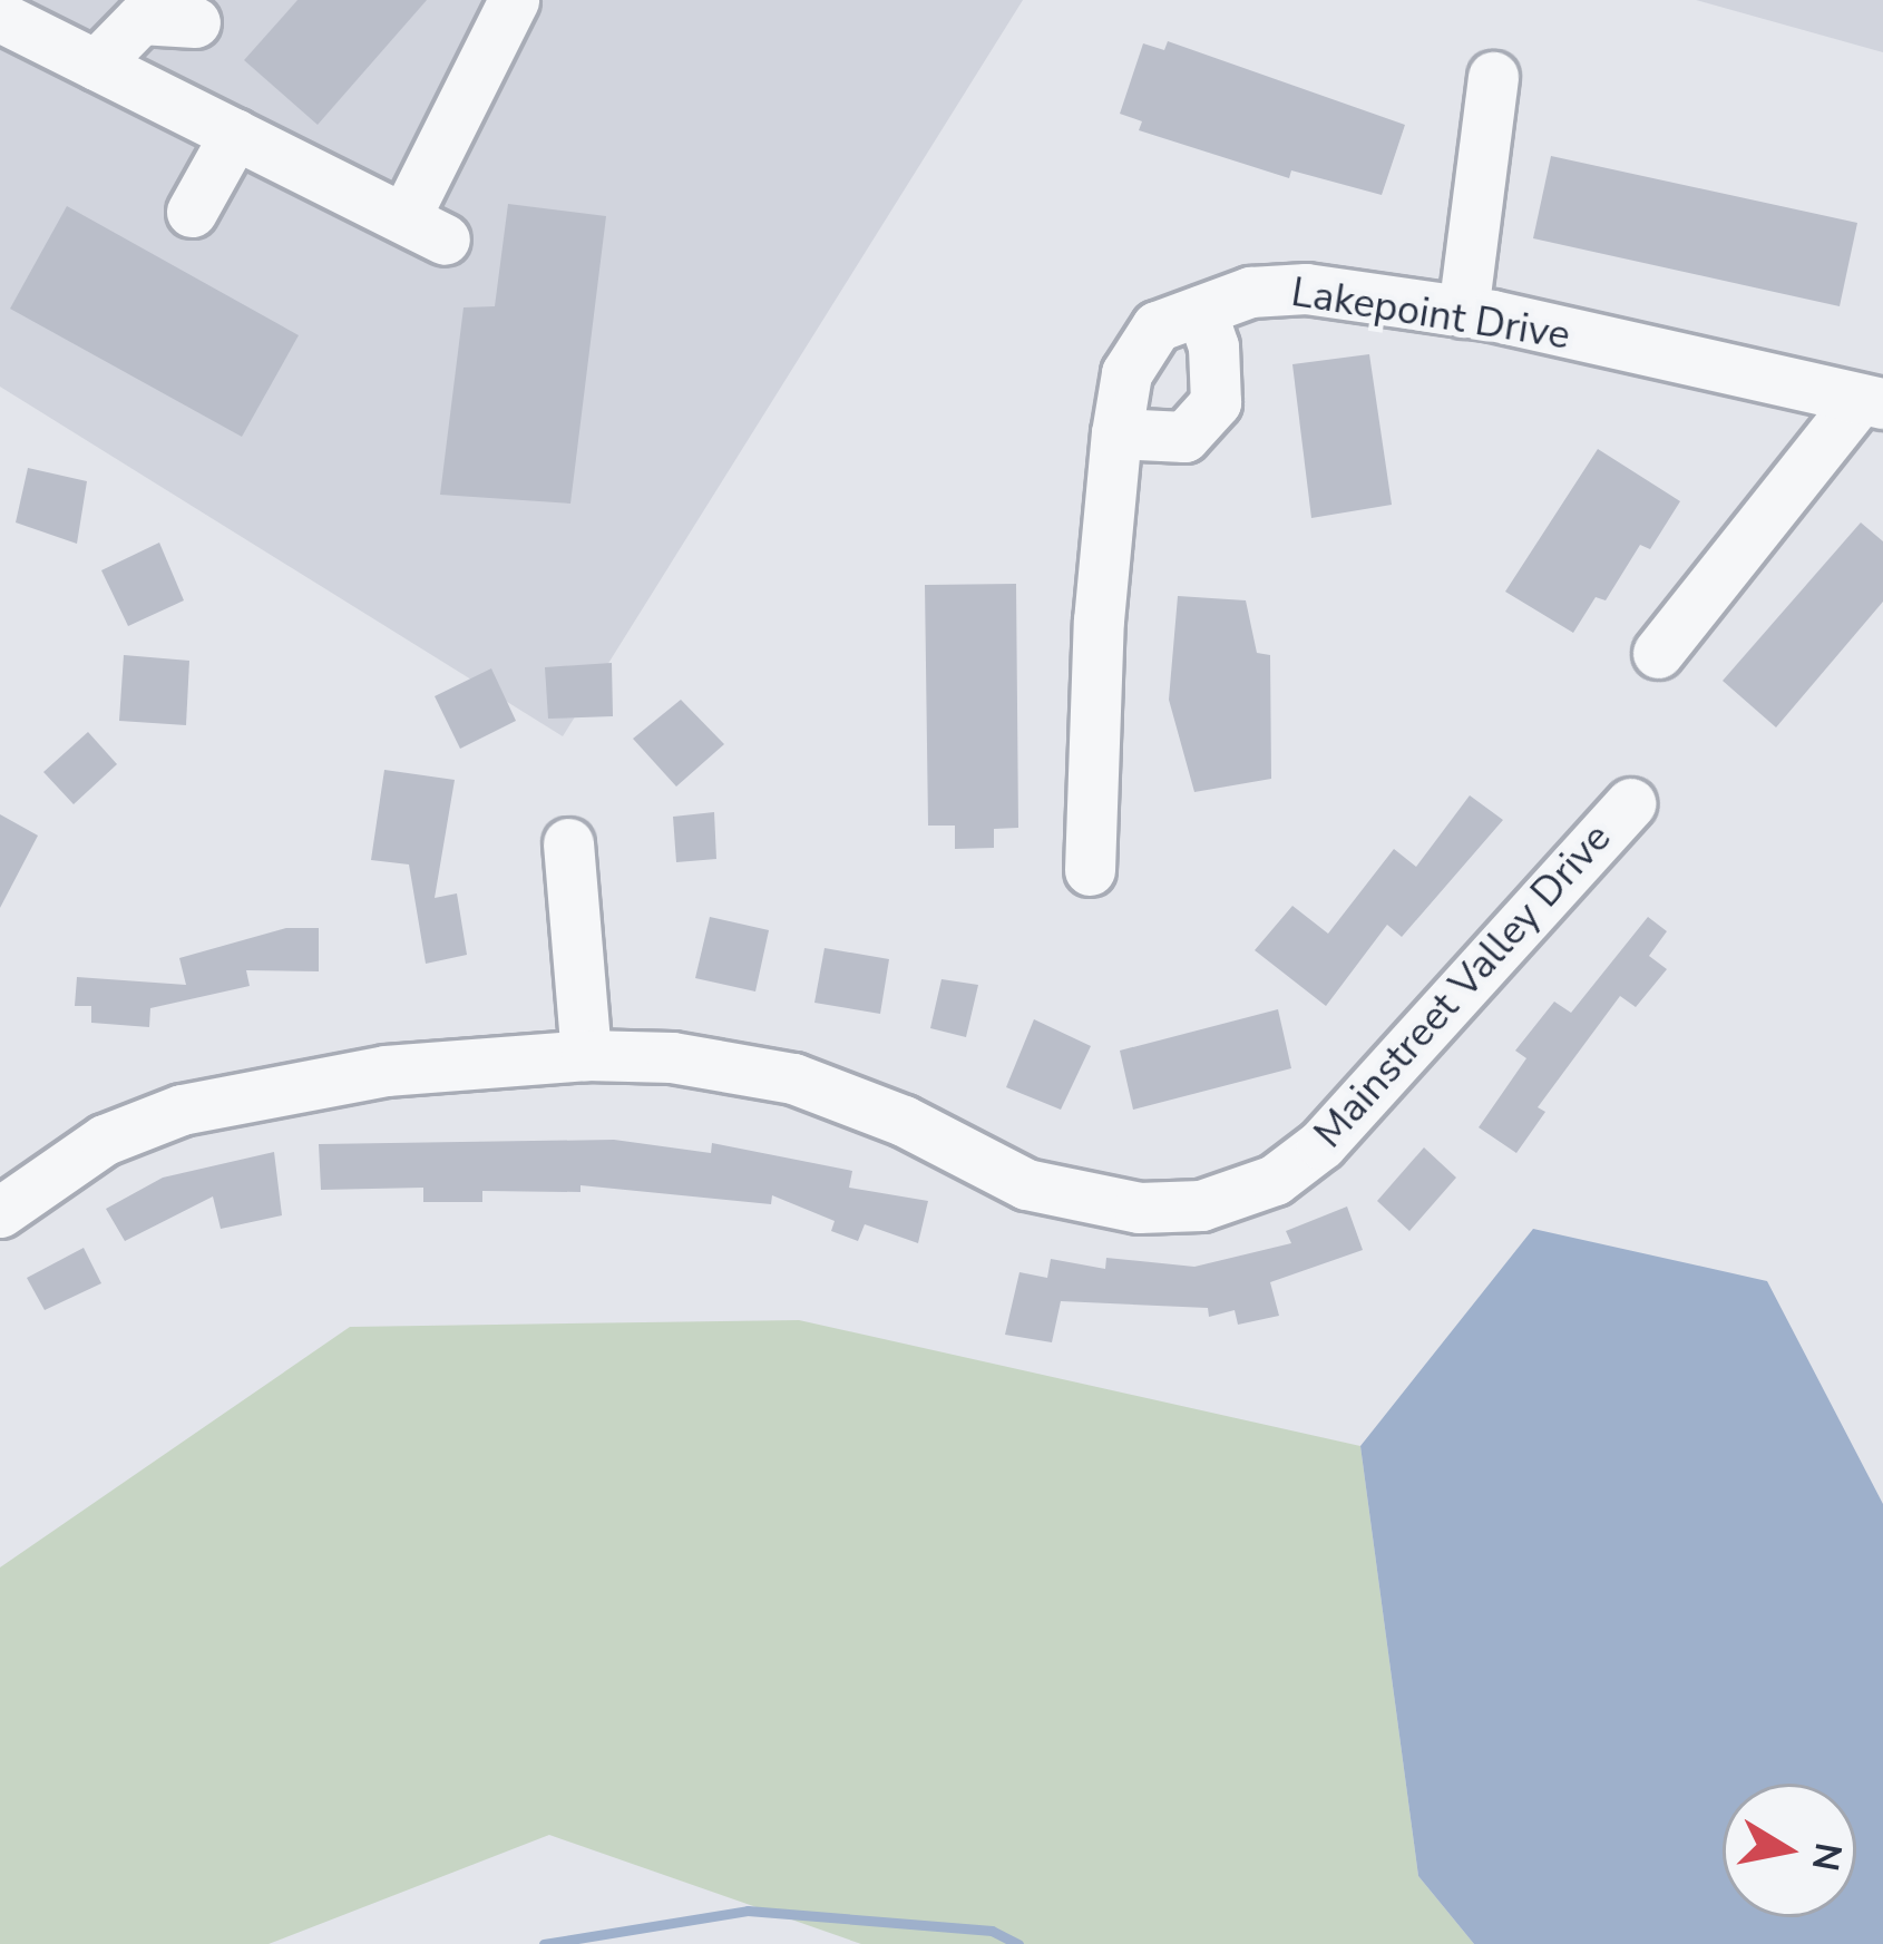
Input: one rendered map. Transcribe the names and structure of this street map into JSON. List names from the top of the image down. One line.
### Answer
{"streets":{"street":["Lakepoint Drive","Mainstreet Valley Drive"]},"north":"right"}
